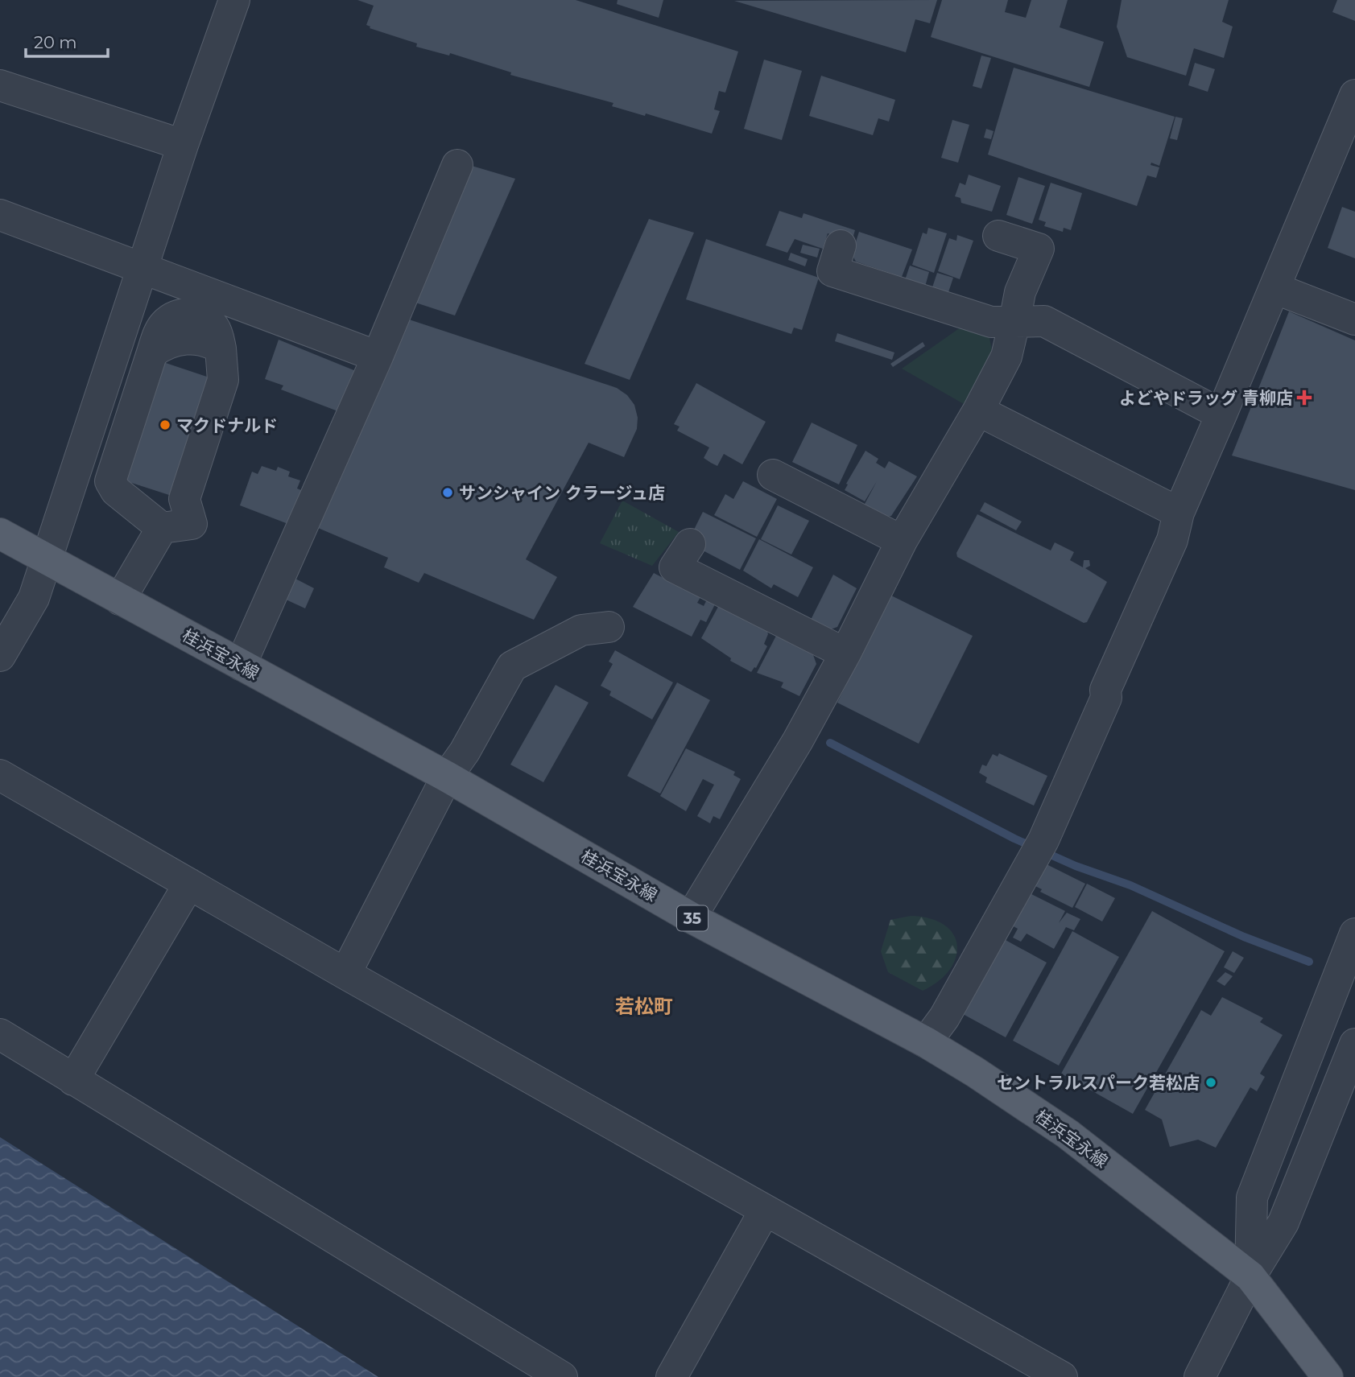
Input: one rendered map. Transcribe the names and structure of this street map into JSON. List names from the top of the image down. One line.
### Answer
{"streets":{"main road":["桂浜宝永線","35"]},"districts":["若松町"],"places":{"health":["よどやドラッグ 青柳店"],"other":["マクドナルド","サンシャイン クラージュ店","セントラルスパーク若松店"]},"scale_bar":"20 m"}
